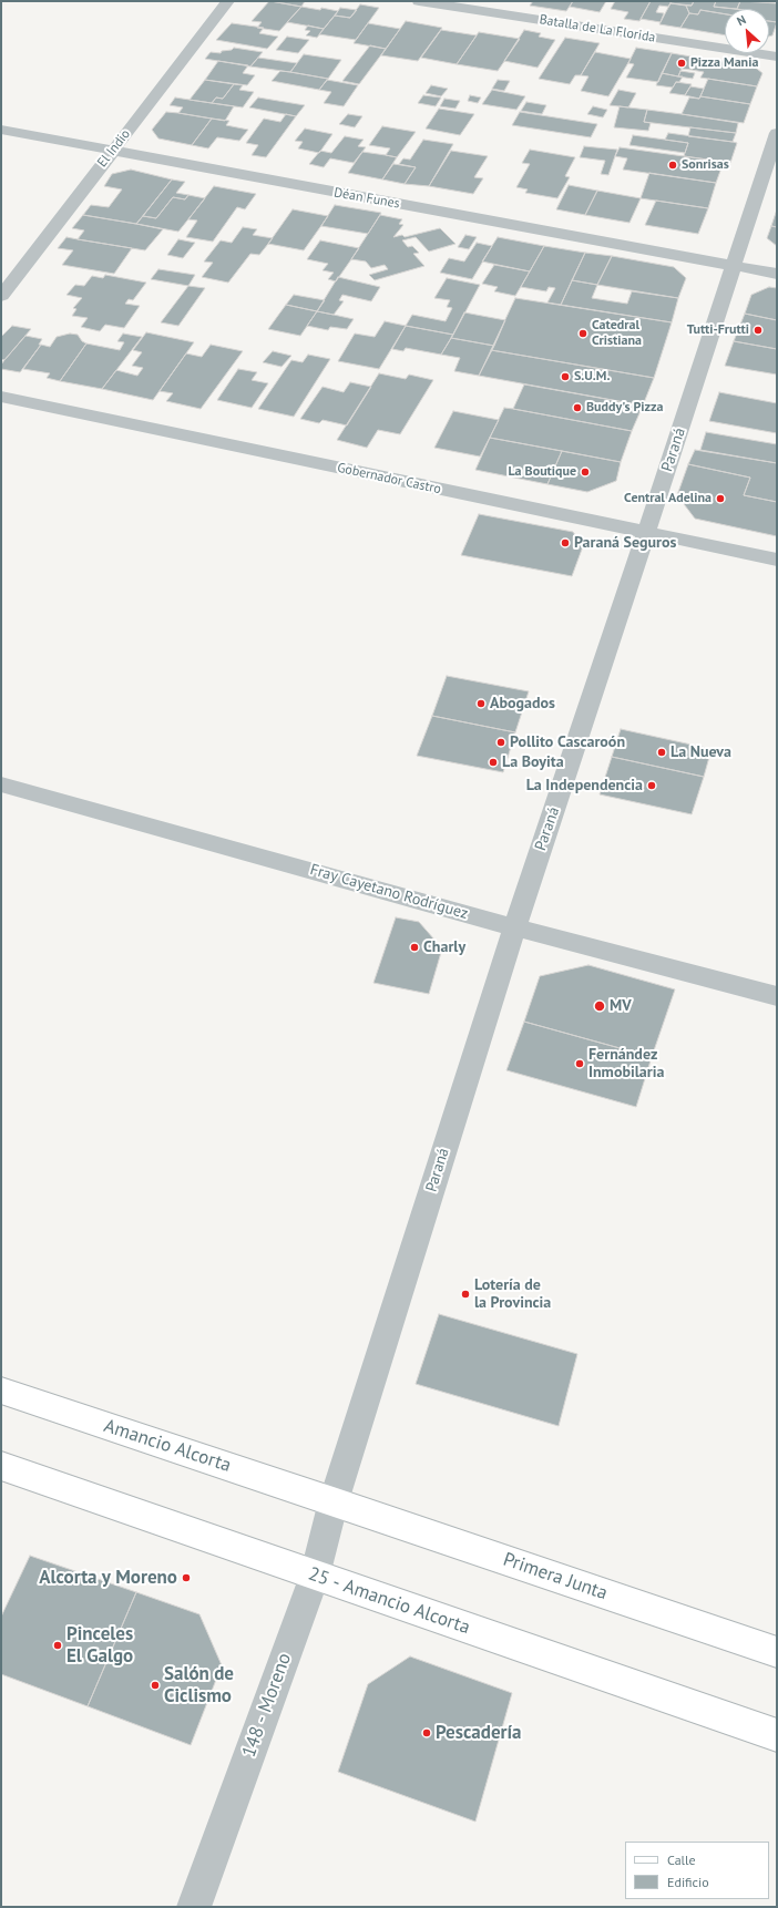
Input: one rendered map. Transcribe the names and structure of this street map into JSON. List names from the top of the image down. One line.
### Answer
{"streets":{"main road":["Amancio Alcorta","Primera Junta","25 - Amancio Alcorta"],"street":["Batalla de La Florida","El Indio","Déan Funes","Paraná","Gobernador Castro","Fray Cayetano Rodríguez","148 - Moreno"]},"crossings":[["El Indio","Déan Funes"],["Déan Funes","Paraná"],["Paraná","Gobernador Castro"],["Paraná","Fray Cayetano Rodríguez"],["Paraná","Amancio Alcorta"],["Paraná","Primera Junta"],["Paraná","148 - Moreno"],["Amancio Alcorta","Primera Junta"],["Amancio Alcorta","148 - Moreno"],["Primera Junta","148 - Moreno"],["25 - Amancio Alcorta","148 - Moreno"]],"places":["Pizza Mania","Sonrisas","Tutti-Frutti","Catedral Cristiana","S.U.M.","Buddy's Pizza","La Boutique","Central Adelina","Paraná Seguros","Abogados","Pollito Cascaroón","La Nueva","La Boyita","La Independencia","Charly","MV","Fernández Inmobilaria","Lotería de la Provincia","Alcorta y Moreno","Pinceles El Galgo","Salón de Ciclismo","Pescadería"],"legend":["Calle","Edificio"],"north":"top left"}
